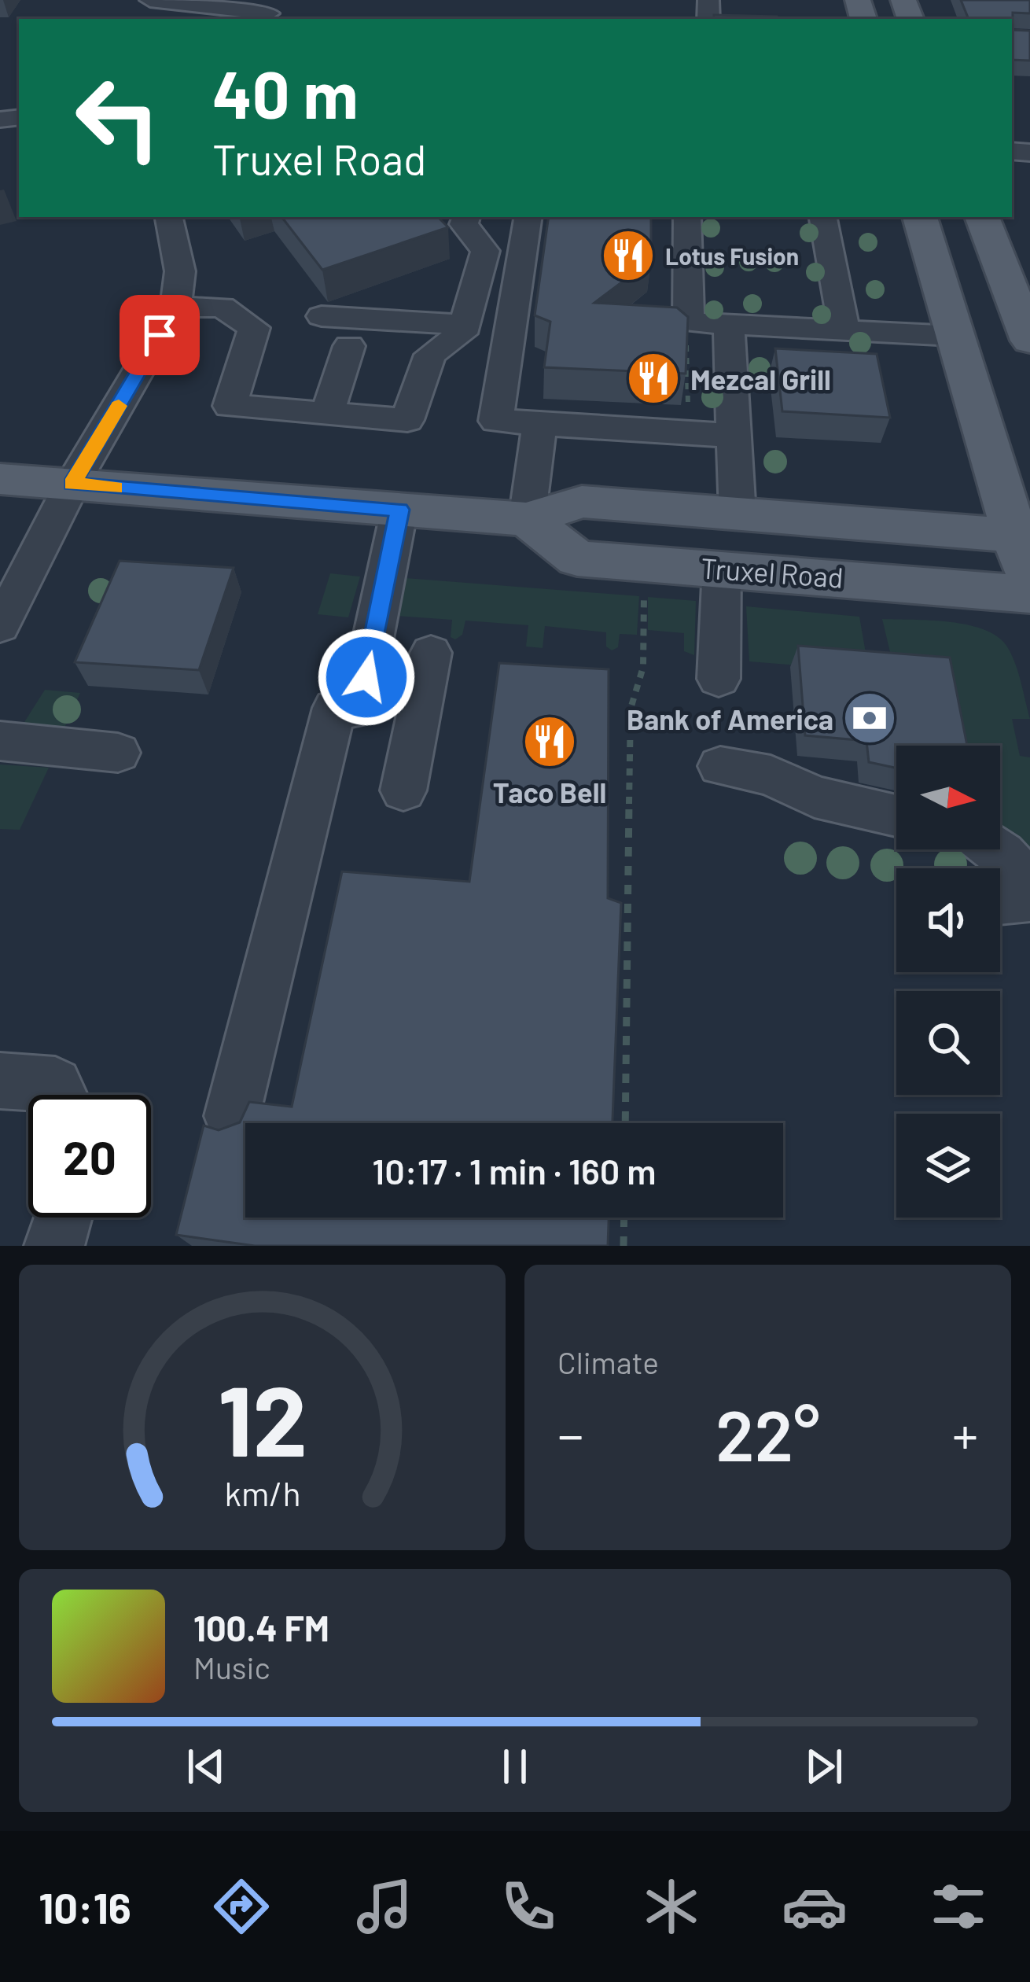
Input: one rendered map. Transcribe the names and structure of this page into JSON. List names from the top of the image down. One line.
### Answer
{"streets":{"main road":["Truxel Road"]},"places":{"restaurant":["Lotus Fusion","Mezcal Grill","Taco Bell"],"bank":["Bank of America"]},"north":"right","page":{"turn":["40 m","Truxel Road"],"limit":"20","trip":"10:17 · 1 min · 160 m","tile":"Climate","heat":["−","22°","+"],"song":["100.4 FM","Music"],"tabs":"10:16","gauge":["12","km/h"]}}
